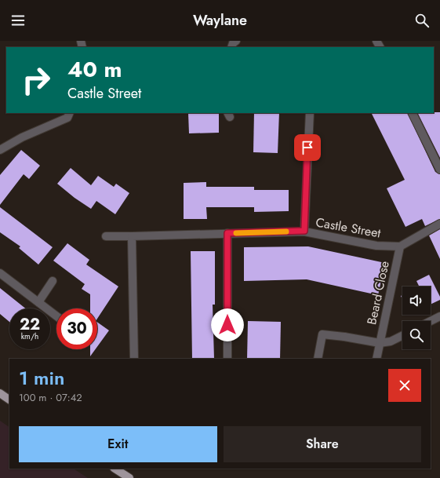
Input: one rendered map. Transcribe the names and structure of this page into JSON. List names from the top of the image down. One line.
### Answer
{"streets":{"street":["Castle Street","Beard Close"]},"crossings":[["Castle Street","Beard Close"]],"page":{"header":"Waylane","turn":["40 m","Castle Street"],"speed":"22 km/h","limit":"30","heading":["1 min","100 m · 07:42"],"buttons":["Exit","Share"]}}
